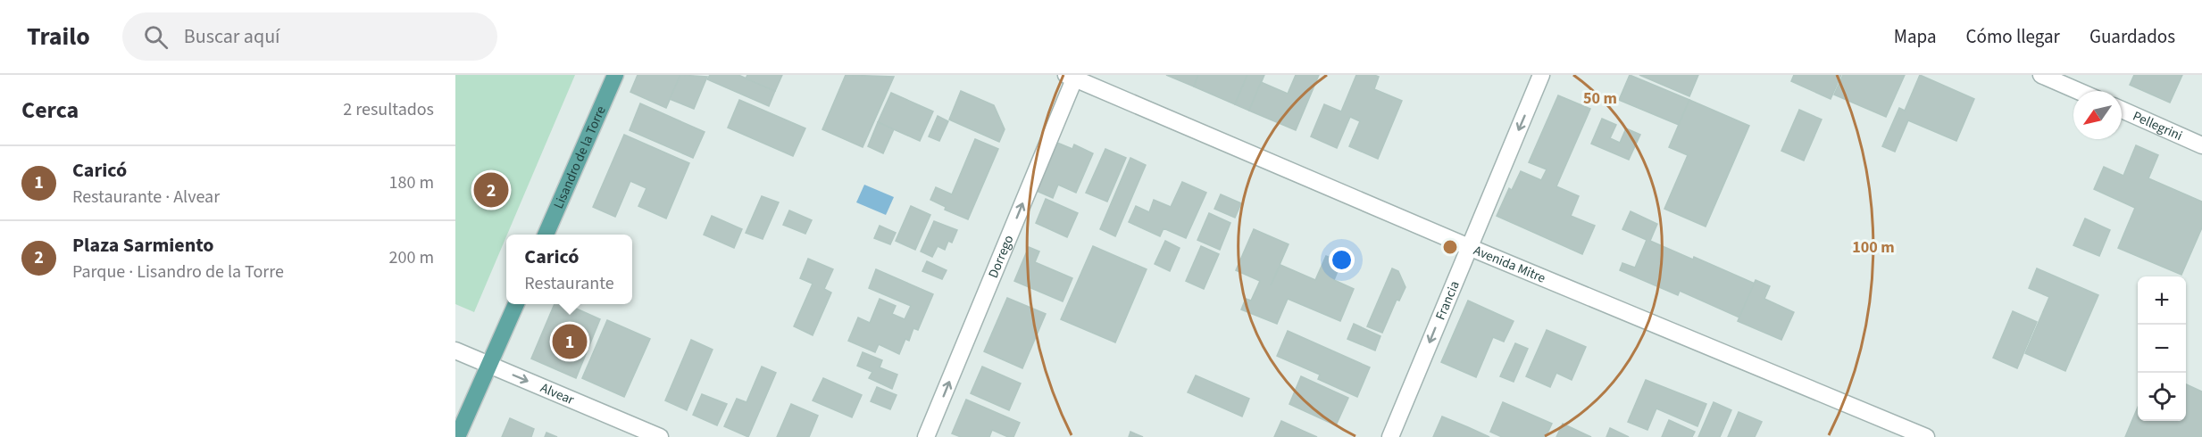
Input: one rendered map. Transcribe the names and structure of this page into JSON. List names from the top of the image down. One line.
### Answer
{"streets":{"main road":["Lisandro de la Torre"],"street":["Pellegrini","Dorrego","Avenida Mitre","Francia","Alvear"]},"crossings":[["Dorrego","Avenida Mitre"],["Avenida Mitre","Francia"]],"one_way":["Dorrego","Francia","Alvear"],"north":"bottom left","page":{"header":"Trailo","search":"Buscar aquí","nav":["Mapa","Cómo llegar","Guardados"],"heading":["Cerca","2 resultados"],"list":[{"mark":"1","name":"Caricó","note":"Restaurante · Alvear","value":"180 m"},{"mark":"2","name":"Plaza Sarmiento","note":"Parque · Lisandro de la Torre","value":"200 m"}],"pins":["2","1"],"popup":["Caricó","Restaurante"],"map_buttons":["+","−"]},"rings":["50 m","100 m"]}
